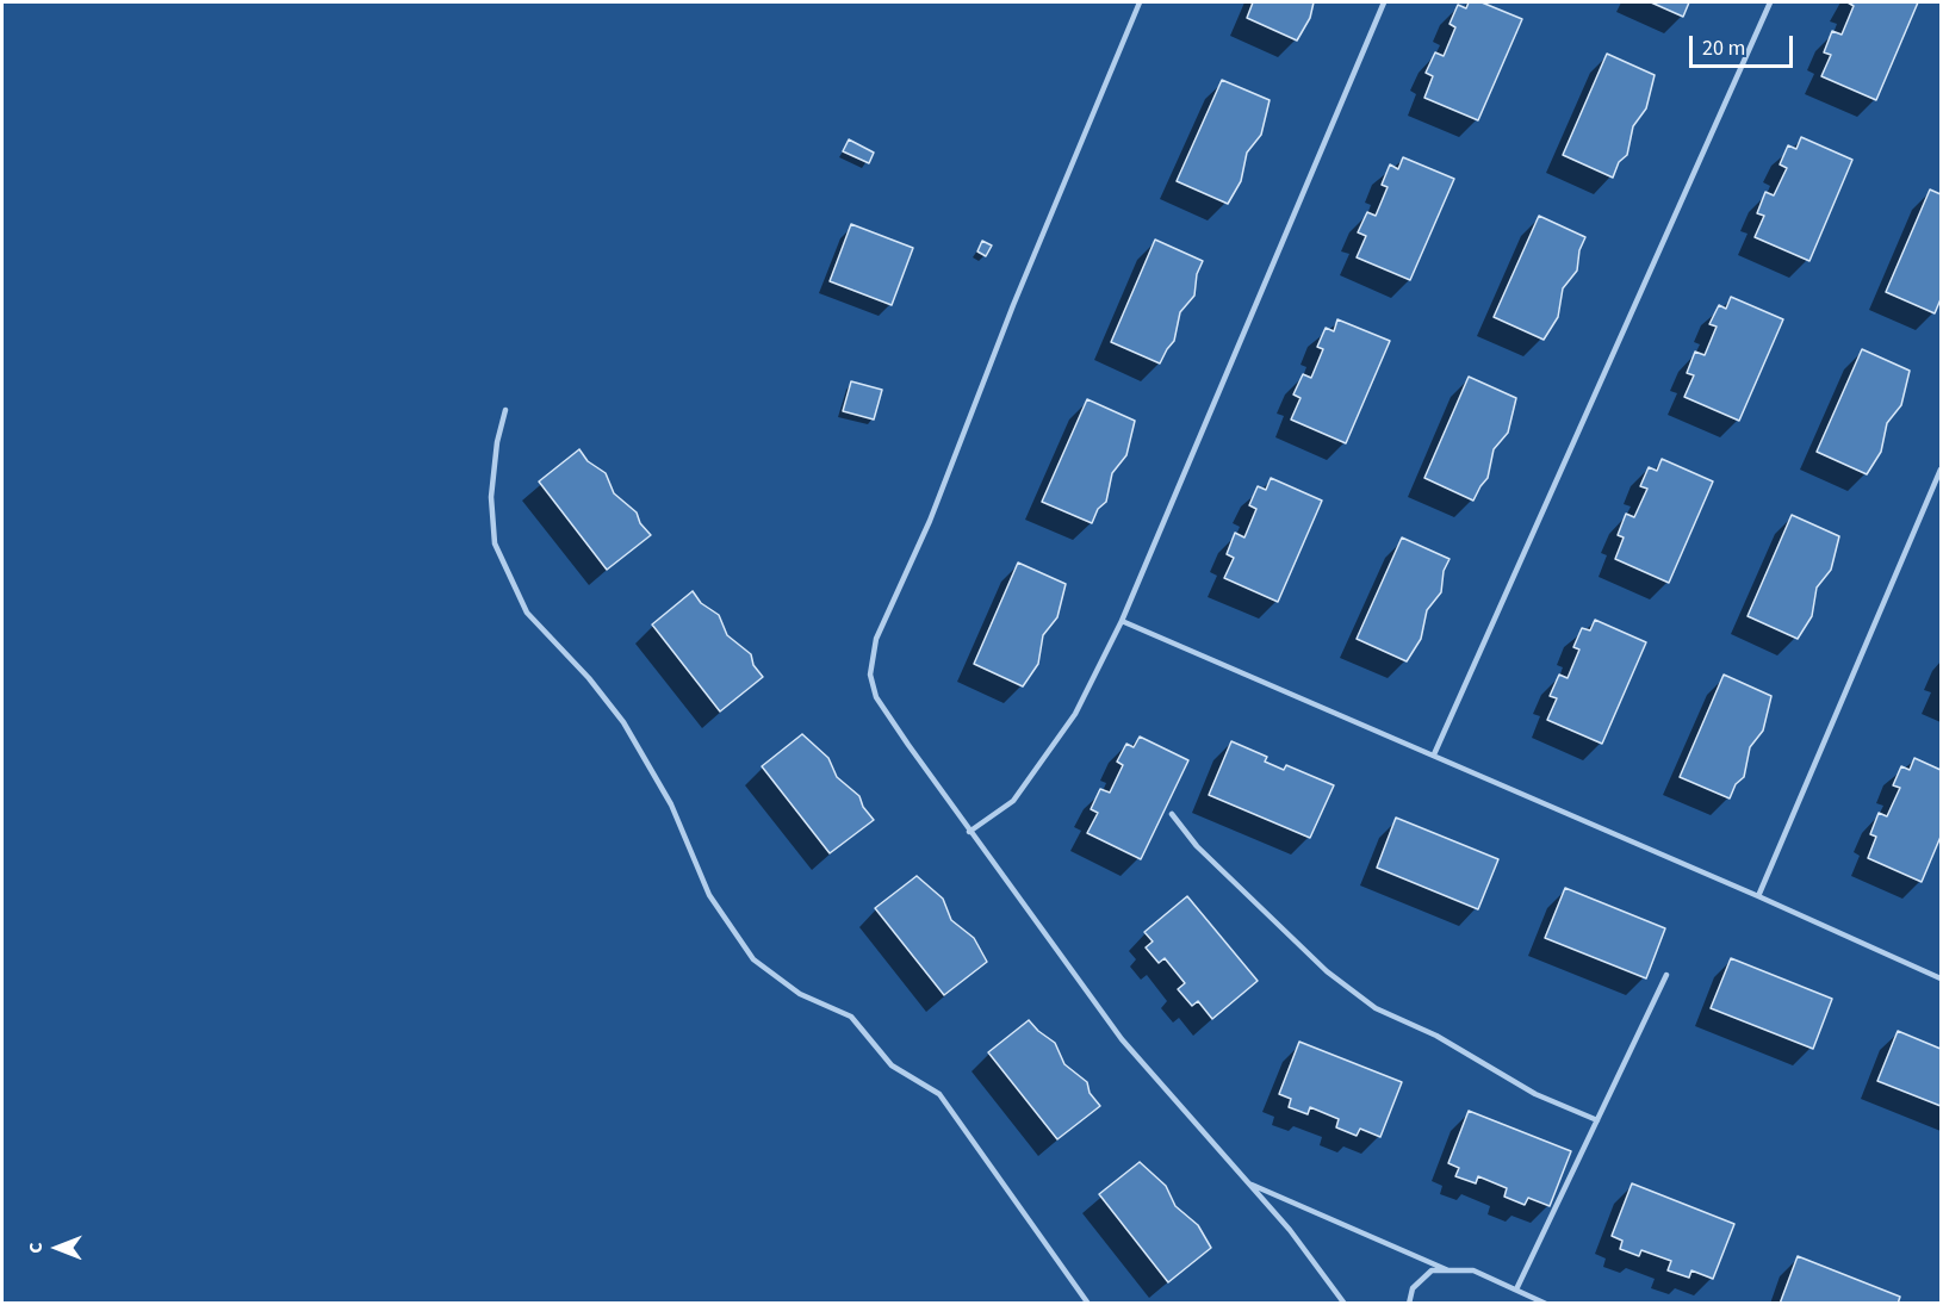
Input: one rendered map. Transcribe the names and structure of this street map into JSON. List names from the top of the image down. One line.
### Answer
{"scale_bar":"20 m","north":"left"}
